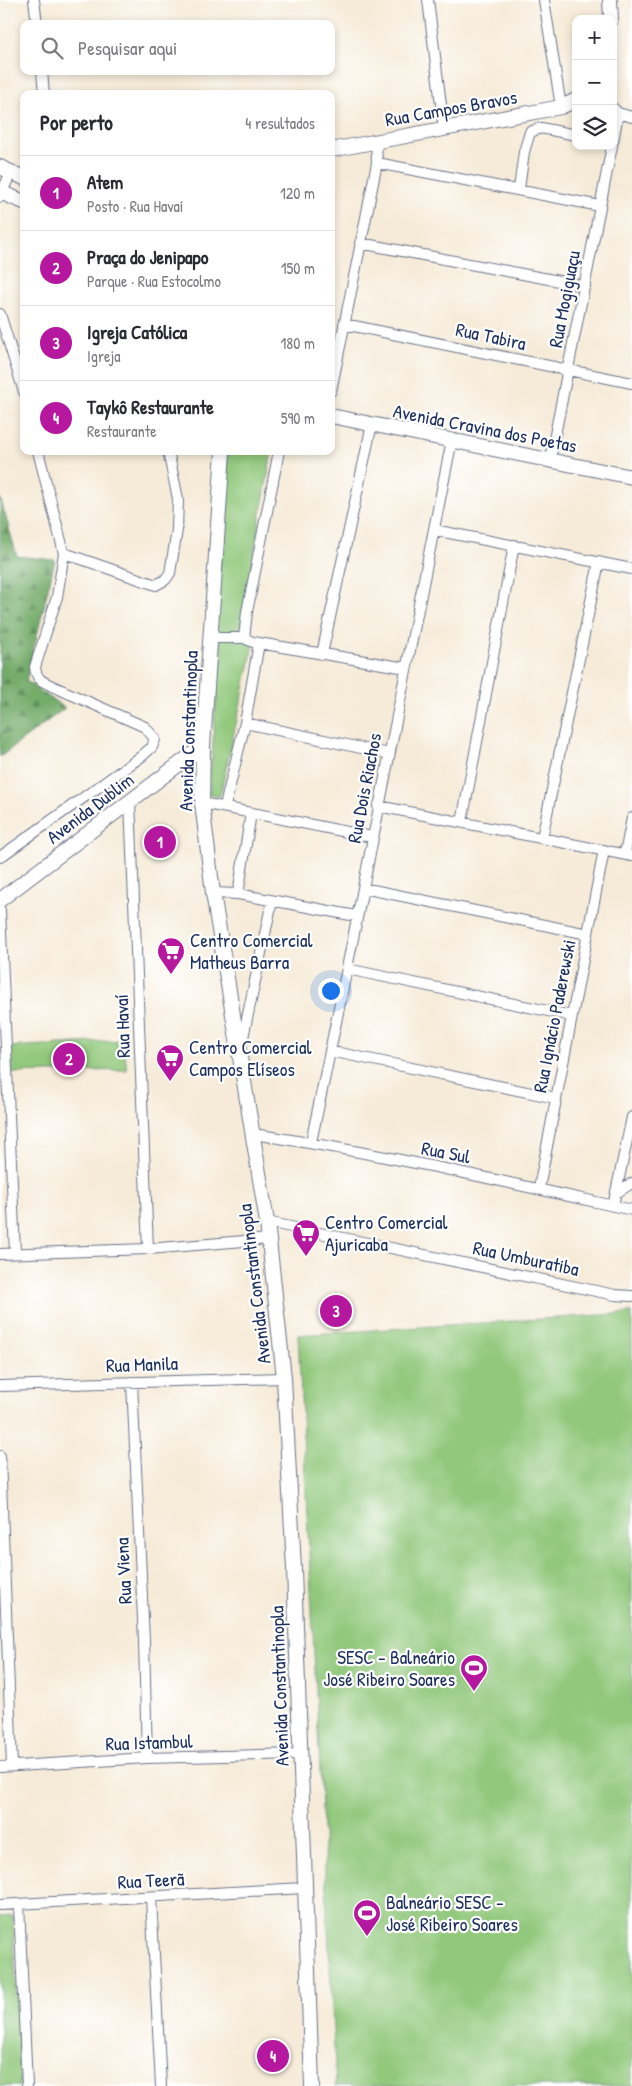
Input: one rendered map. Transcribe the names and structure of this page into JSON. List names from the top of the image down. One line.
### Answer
{"streets":{"street":["Rua Campos Bravos","Rua Mogiguaçu","Rua Tabira","Avenida Cravina dos Poetas","Avenida Constantinopla","Rua Dois Riachos","Avenida Dublim","Rua Ignácio Paderewski","Rua Havaí","Rua Sul","Rua Umburatiba","Rua Manila","Rua Viena","Rua Istambul","Rua Teerã"]},"crossings":[["Rua Mogiguaçu","Rua Tabira"],["Rua Mogiguaçu","Avenida Cravina dos Poetas"],["Avenida Cravina dos Poetas","Rua Dois Riachos"],["Avenida Constantinopla","Avenida Dublim"],["Avenida Constantinopla","Rua Sul"],["Avenida Constantinopla","Rua Umburatiba"],["Avenida Constantinopla","Rua Manila"],["Avenida Constantinopla","Rua Istambul"],["Avenida Constantinopla","Rua Teerã"],["Rua Dois Riachos","Rua Sul"],["Avenida Dublim","Rua Havaí"],["Rua Ignácio Paderewski","Rua Sul"],["Rua Manila","Rua Viena"],["Rua Viena","Rua Istambul"]],"places":{"supermarket":["Centro Comercial Matheus Barra","Centro Comercial Campos Elíseos","Centro Comercial Ajuricaba"],"sports":["SESC - Balneário José Ribeiro Soares","Balneário SESC - José Ribeiro Soares"]},"page":{"map_buttons":["+","−"],"search":"Pesquisar aqui","heading":["Por perto","4 resultados"],"list":[{"mark":"1","name":"Atem","note":"Posto · Rua Havaí","value":"120 m"},{"mark":"2","name":"Praça do Jenipapo","note":"Parque · Rua Estocolmo","value":"150 m"},{"mark":"3","name":"Igreja Católica","note":"Igreja","value":"180 m"},{"mark":"4","name":"Taykô Restaurante","note":"Restaurante","value":"590 m"}],"pins":["1","2","3","4"]}}
